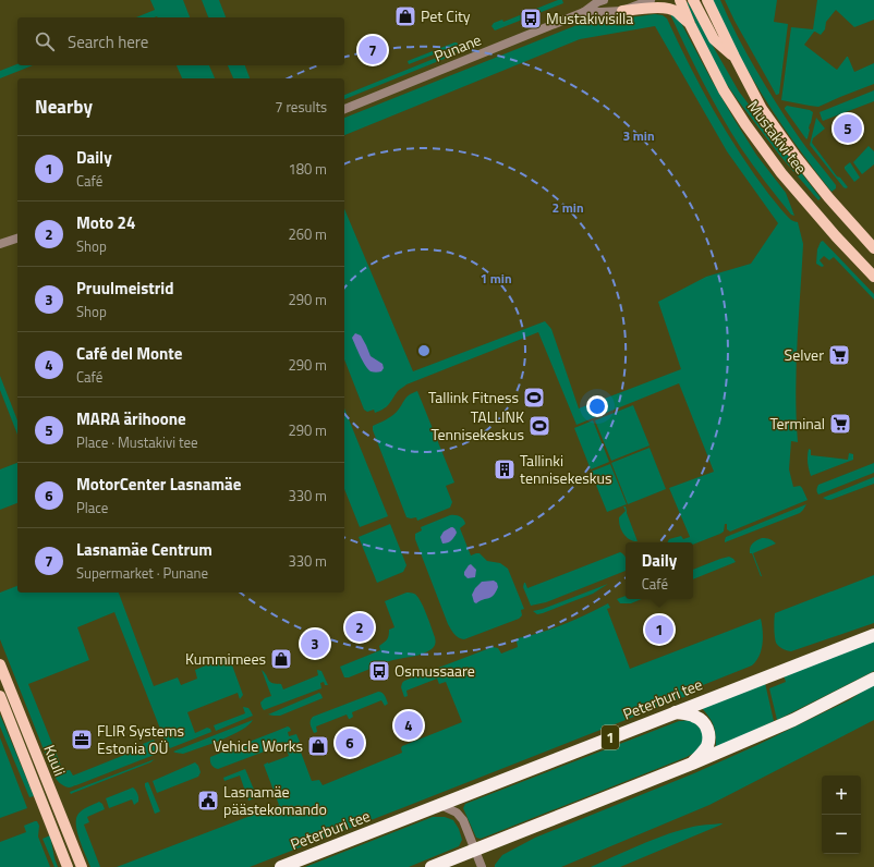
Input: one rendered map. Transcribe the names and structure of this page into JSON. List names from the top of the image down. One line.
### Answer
{"streets":{"highway":["Peterburi tee","1"],"main road":["Mustakivi tee","Kuuli"],"street":["Punane"]},"places":{"shop":["Pet City","Kummimees","Vehicle Works"],"bus stop":["Mustakivisilla","Osmussaare"],"supermarket":["Selver","Terminal"],"sports":["Tallink Fitness","TALLINK Tennisekeskus"],"building":["Tallinki tennisekeskus"],"office":["FLIR Systems Estonia OÜ"],"public building":["Lasnamäe päästekomando"]},"page":{"search":"Search here","pins":["7","5","2","1","3","4","6"],"heading":["Nearby","7 results"],"list":[{"mark":"1","name":"Daily","note":"Café","value":"180 m"},{"mark":"2","name":"Moto 24","note":"Shop","value":"260 m"},{"mark":"3","name":"Pruulmeistrid","note":"Shop","value":"290 m"},{"mark":"4","name":"Café del Monte","note":"Café","value":"290 m"},{"mark":"5","name":"MARA ärihoone","note":"Place · Mustakivi tee","value":"290 m"},{"mark":"6","name":"MotorCenter Lasnamäe","note":"Place","value":"330 m"},{"mark":"7","name":"Lasnamäe Centrum","note":"Supermarket · Punane","value":"330 m"}],"popup":["Daily","Café"],"map_buttons":["+","−"]},"rings":["3 min","2 min","1 min"]}
